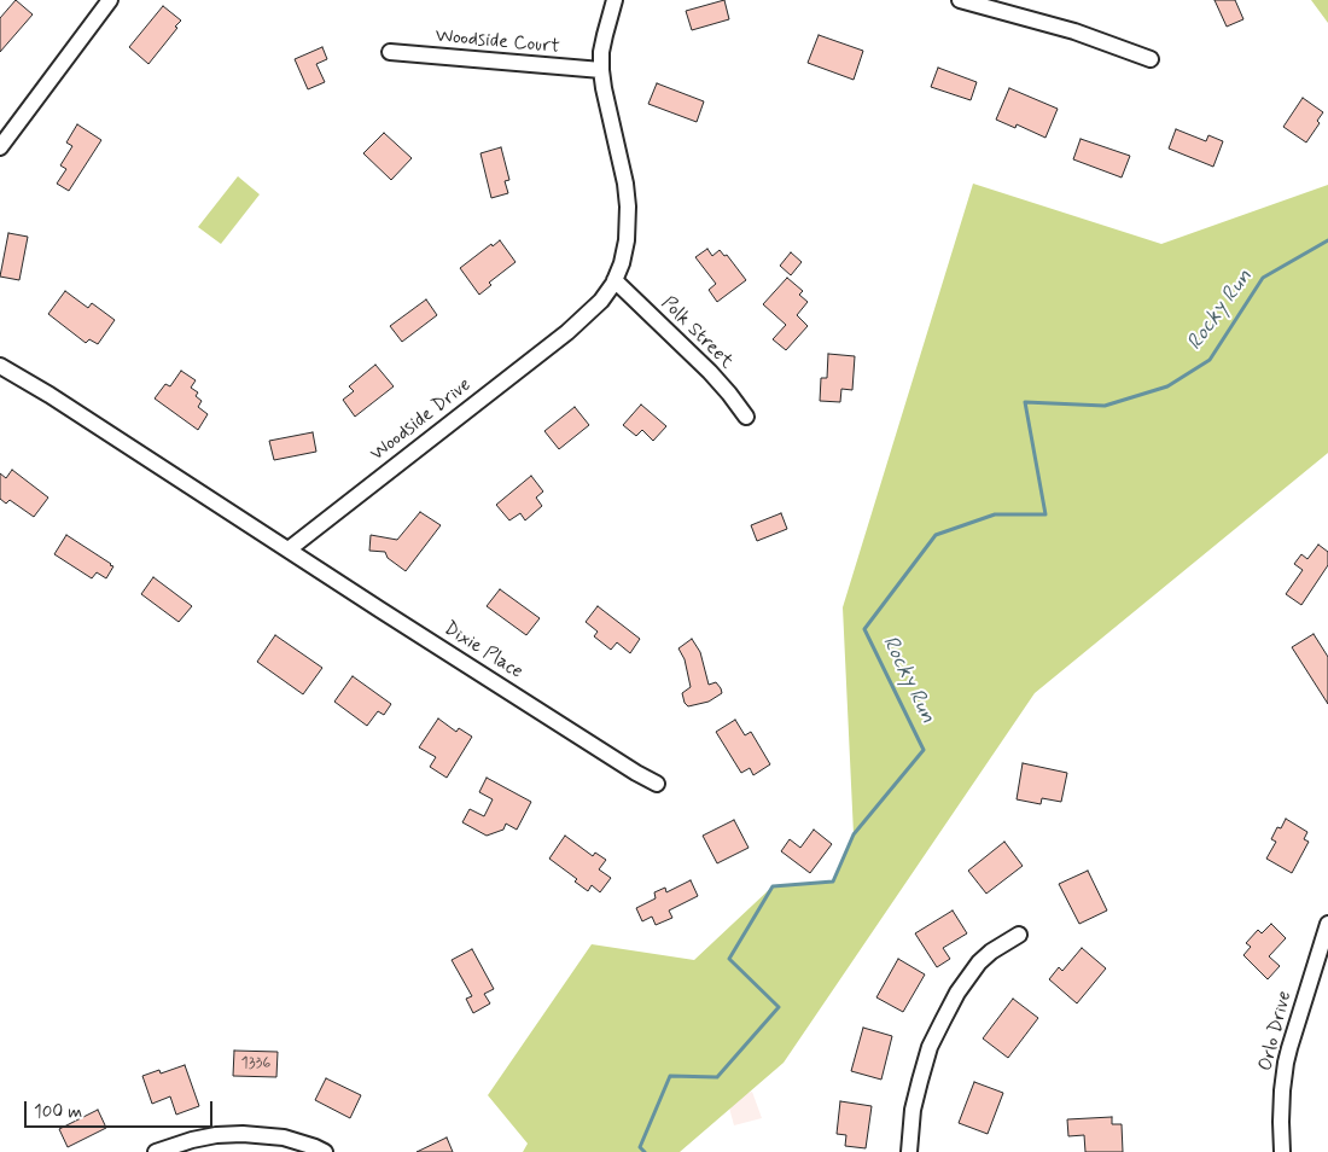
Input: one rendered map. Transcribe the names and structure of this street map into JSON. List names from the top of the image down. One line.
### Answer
{"streets":{"street":["Woodside Court","Polk Street","Woodside Drive","Dixie Place","Orlo Drive"]},"crossings":[["Woodside Court","Woodside Drive"],["Polk Street","Woodside Drive"],["Woodside Drive","Dixie Place"]],"water":["Rocky Run"],"house_numbers":["1336"],"scale_bar":"100 m"}
